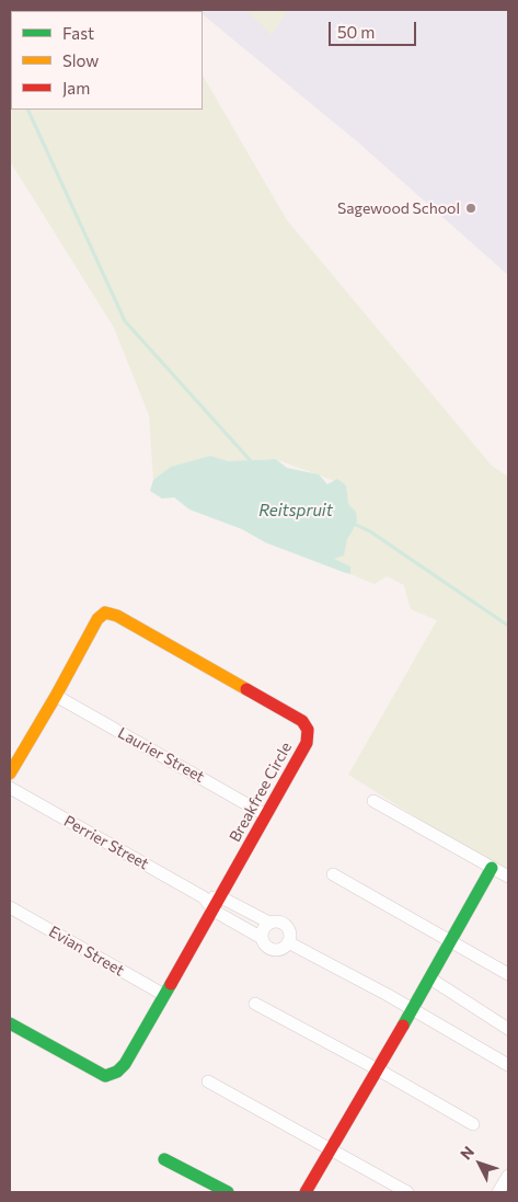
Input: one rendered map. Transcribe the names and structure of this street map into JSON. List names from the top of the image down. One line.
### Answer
{"streets":{"street":["Laurier Street","Breakfree Circle","Perrier Street","Evian Street"]},"crossings":[["Laurier Street","Breakfree Circle"],["Breakfree Circle","Perrier Street"],["Breakfree Circle","Evian Street"]],"water":["Reitspruit"],"places":["Sagewood School"],"legend":["Fast","Slow","Jam"],"scale_bar":"50 m","north":"top left"}
